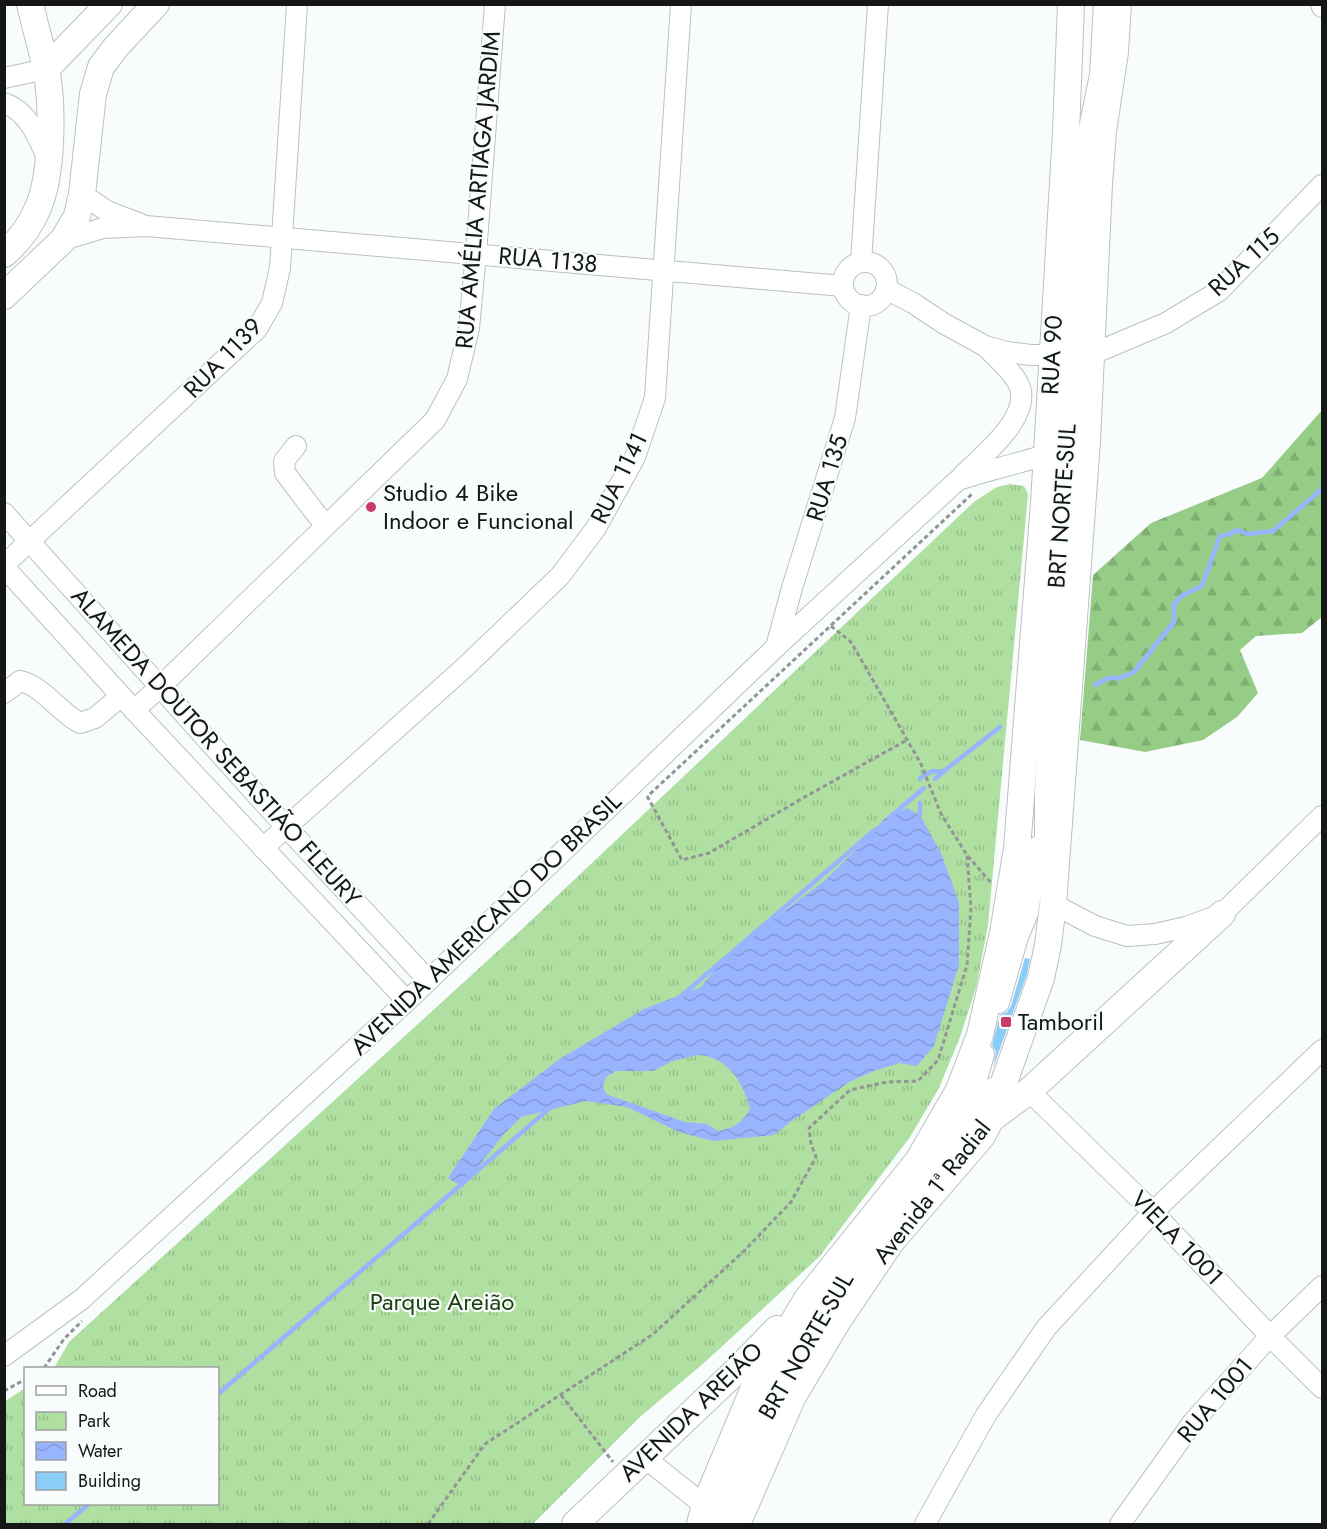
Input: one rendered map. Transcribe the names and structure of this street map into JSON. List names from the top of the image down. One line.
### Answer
{"streets":{"main road":["RUA 90","Avenida 1ª Radial","AVENIDA AREIÃO"],"street":["RUA AMÉLIA ARTIAGA JARDIM","RUA 1138","RUA 115","RUA 1139","RUA 1141","RUA 135","BRT NORTE-SUL","ALAMEDA DOUTOR SEBASTIÃO FLEURY","AVENIDA AMERICANO DO BRASIL","VIELA 1001","RUA 1001"]},"crossings":[["RUA AMÉLIA ARTIAGA JARDIM","RUA 1138"],["RUA AMÉLIA ARTIAGA JARDIM","ALAMEDA DOUTOR SEBASTIÃO FLEURY"],["RUA 1138","RUA 1139"],["RUA 1138","RUA 1141"],["RUA 1138","RUA 135"],["RUA 115","RUA 90"],["RUA 90","BRT NORTE-SUL"],["RUA 90","AVENIDA AMERICANO DO BRASIL"],["RUA 90","Avenida 1ª Radial"],["RUA 1139","ALAMEDA DOUTOR SEBASTIÃO FLEURY"],["RUA 1141","ALAMEDA DOUTOR SEBASTIÃO FLEURY"],["RUA 135","AVENIDA AMERICANO DO BRASIL"],["BRT NORTE-SUL","AVENIDA AMERICANO DO BRASIL"],["BRT NORTE-SUL","Avenida 1ª Radial"],["ALAMEDA DOUTOR SEBASTIÃO FLEURY","AVENIDA AMERICANO DO BRASIL"],["Avenida 1ª Radial","AVENIDA AREIÃO"],["VIELA 1001","RUA 1001"]],"parks":["Parque Areião"],"places":{"other":["Studio 4 Bike Indoor e Funcional"],"transit":["Tamboril"]},"legend":["Road","Park","Water","Building"]}
